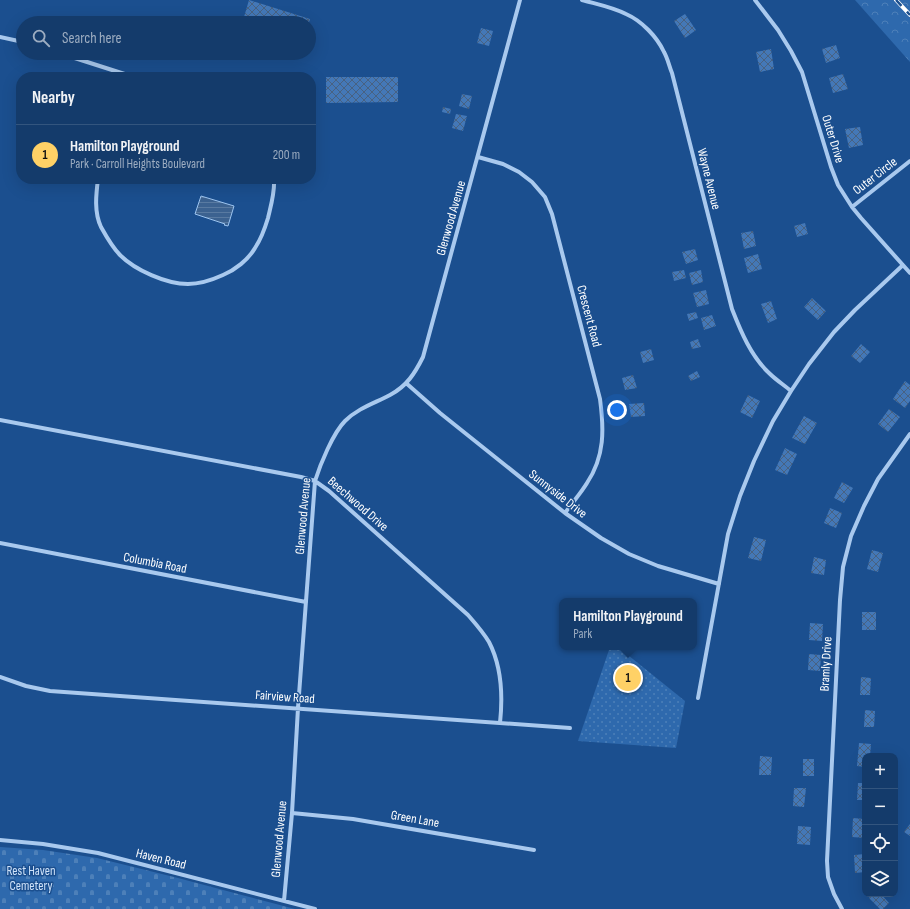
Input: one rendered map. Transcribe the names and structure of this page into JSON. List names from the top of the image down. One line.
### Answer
{"streets":{"street":["Outer Drive","Outer Circle","Wayne Avenue","Glenwood Avenue","Crescent Road","Sunnyside Drive","Beechwood Drive","Columbia Road","Bramly Drive","Fairview Road","Green Lane","Haven Road"]},"crossings":[["Outer Drive","Outer Circle"],["Glenwood Avenue","Crescent Road"],["Glenwood Avenue","Sunnyside Drive"],["Glenwood Avenue","Beechwood Drive"],["Glenwood Avenue","Columbia Road"],["Glenwood Avenue","Fairview Road"],["Glenwood Avenue","Green Lane"],["Glenwood Avenue","Haven Road"],["Crescent Road","Sunnyside Drive"],["Beechwood Drive","Fairview Road"]],"parks":["Rest Haven Cemetery"],"page":{"search":"Search here","heading":"Nearby","list":[{"mark":"1","name":"Hamilton Playground","note":"Park · Carroll Heights Boulevard","value":"200 m"}],"popup":["Hamilton Playground","Park"],"pins":"1","map_buttons":["+","−"]}}
